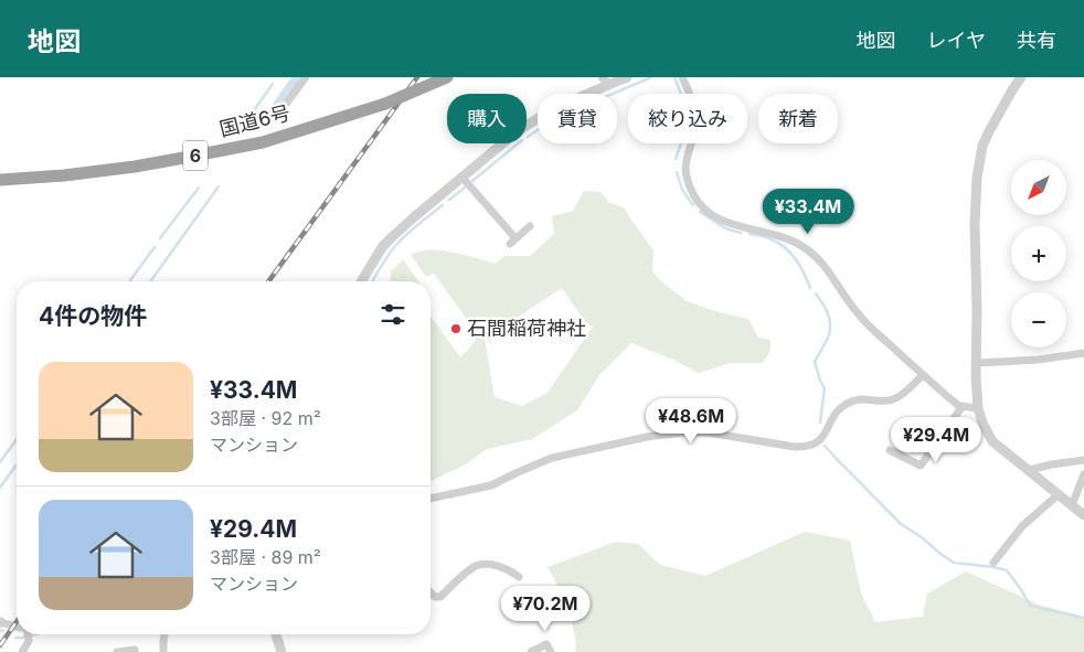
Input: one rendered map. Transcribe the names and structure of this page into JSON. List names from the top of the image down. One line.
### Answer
{"streets":{"highway":["国道6号","6"]},"places":["石間稲荷神社"],"north":"bottom left","page":{"header":"地図","nav":["地図","レイヤ","共有"],"chip":["購入","賃貸","絞り込み","新着"],"map_buttons":["+","−"],"price":["¥33.4M","¥48.6M","¥29.4M","¥70.2M"],"heading":"4件の物件","list":[{"name":"¥33.4M","note":"3部屋 · 92 m² · マンション"},{"name":"¥29.4M","note":"3部屋 · 89 m² · マンション"}]}}
